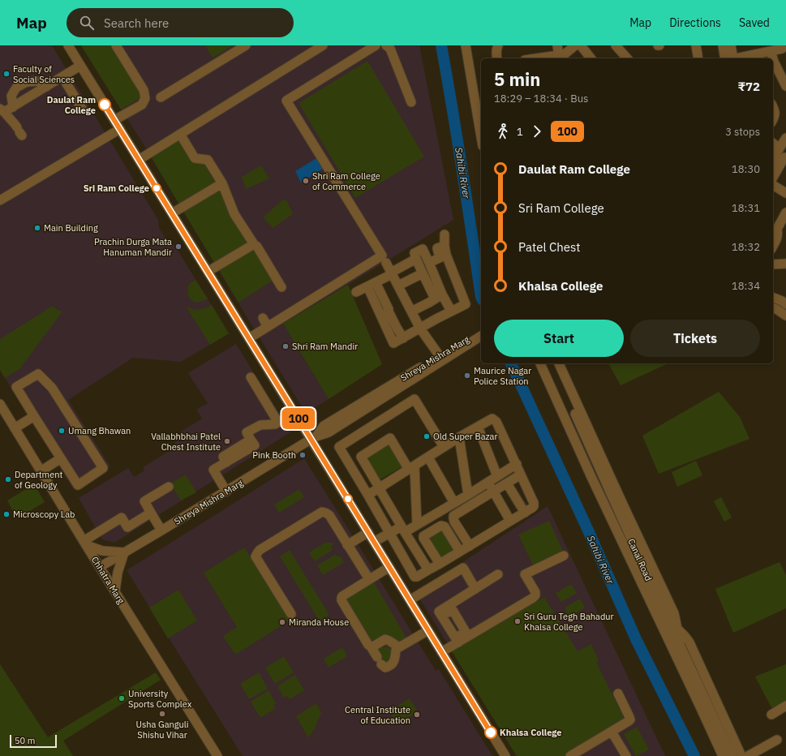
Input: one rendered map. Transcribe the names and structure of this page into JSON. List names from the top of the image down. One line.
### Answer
{"streets":{"street":["Shreya Mishra Marg","Canal Road","Chhatra Marg"]},"crossings":[["Shreya Mishra Marg","Chhatra Marg"]],"water":["Sahibi River"],"places":["Faculty of Social Sciences","Daulat Ram College","Shri Ram College of Commerce","Sri Ram College","Main Building","Prachin Durga Mata Hanuman Mandir","Shri Ram Mandir","Maurice Nagar Police Station","Umang Bhawan","Old Super Bazar","Vallabhbhai Patel Chest Institute","Pink Booth","Department of Geology","Microscopy Lab","Sri Guru Tegh Bahadur Khalsa College","Miranda House","University Sports Complex","Usha Ganguli Shishu Vihar","Central Institute of Education","Khalsa College"],"lines":["bus line 100"],"scale_bar":"50 m","page":{"header":"Map","search":"Search here","nav":["Map","Directions","Saved"],"on_map":"100","heading":["5 min","18:29 – 18:34 · Bus","₹72"],"legs":["1","100","3 stops"],"list":[{"name":"Daulat Ram College","value":"18:30"},{"name":"Sri Ram College","value":"18:31"},{"name":"Patel Chest","value":"18:32"},{"name":"Khalsa College","value":"18:34"}],"buttons":["Start","Tickets"],"scale":"50 m"}}
